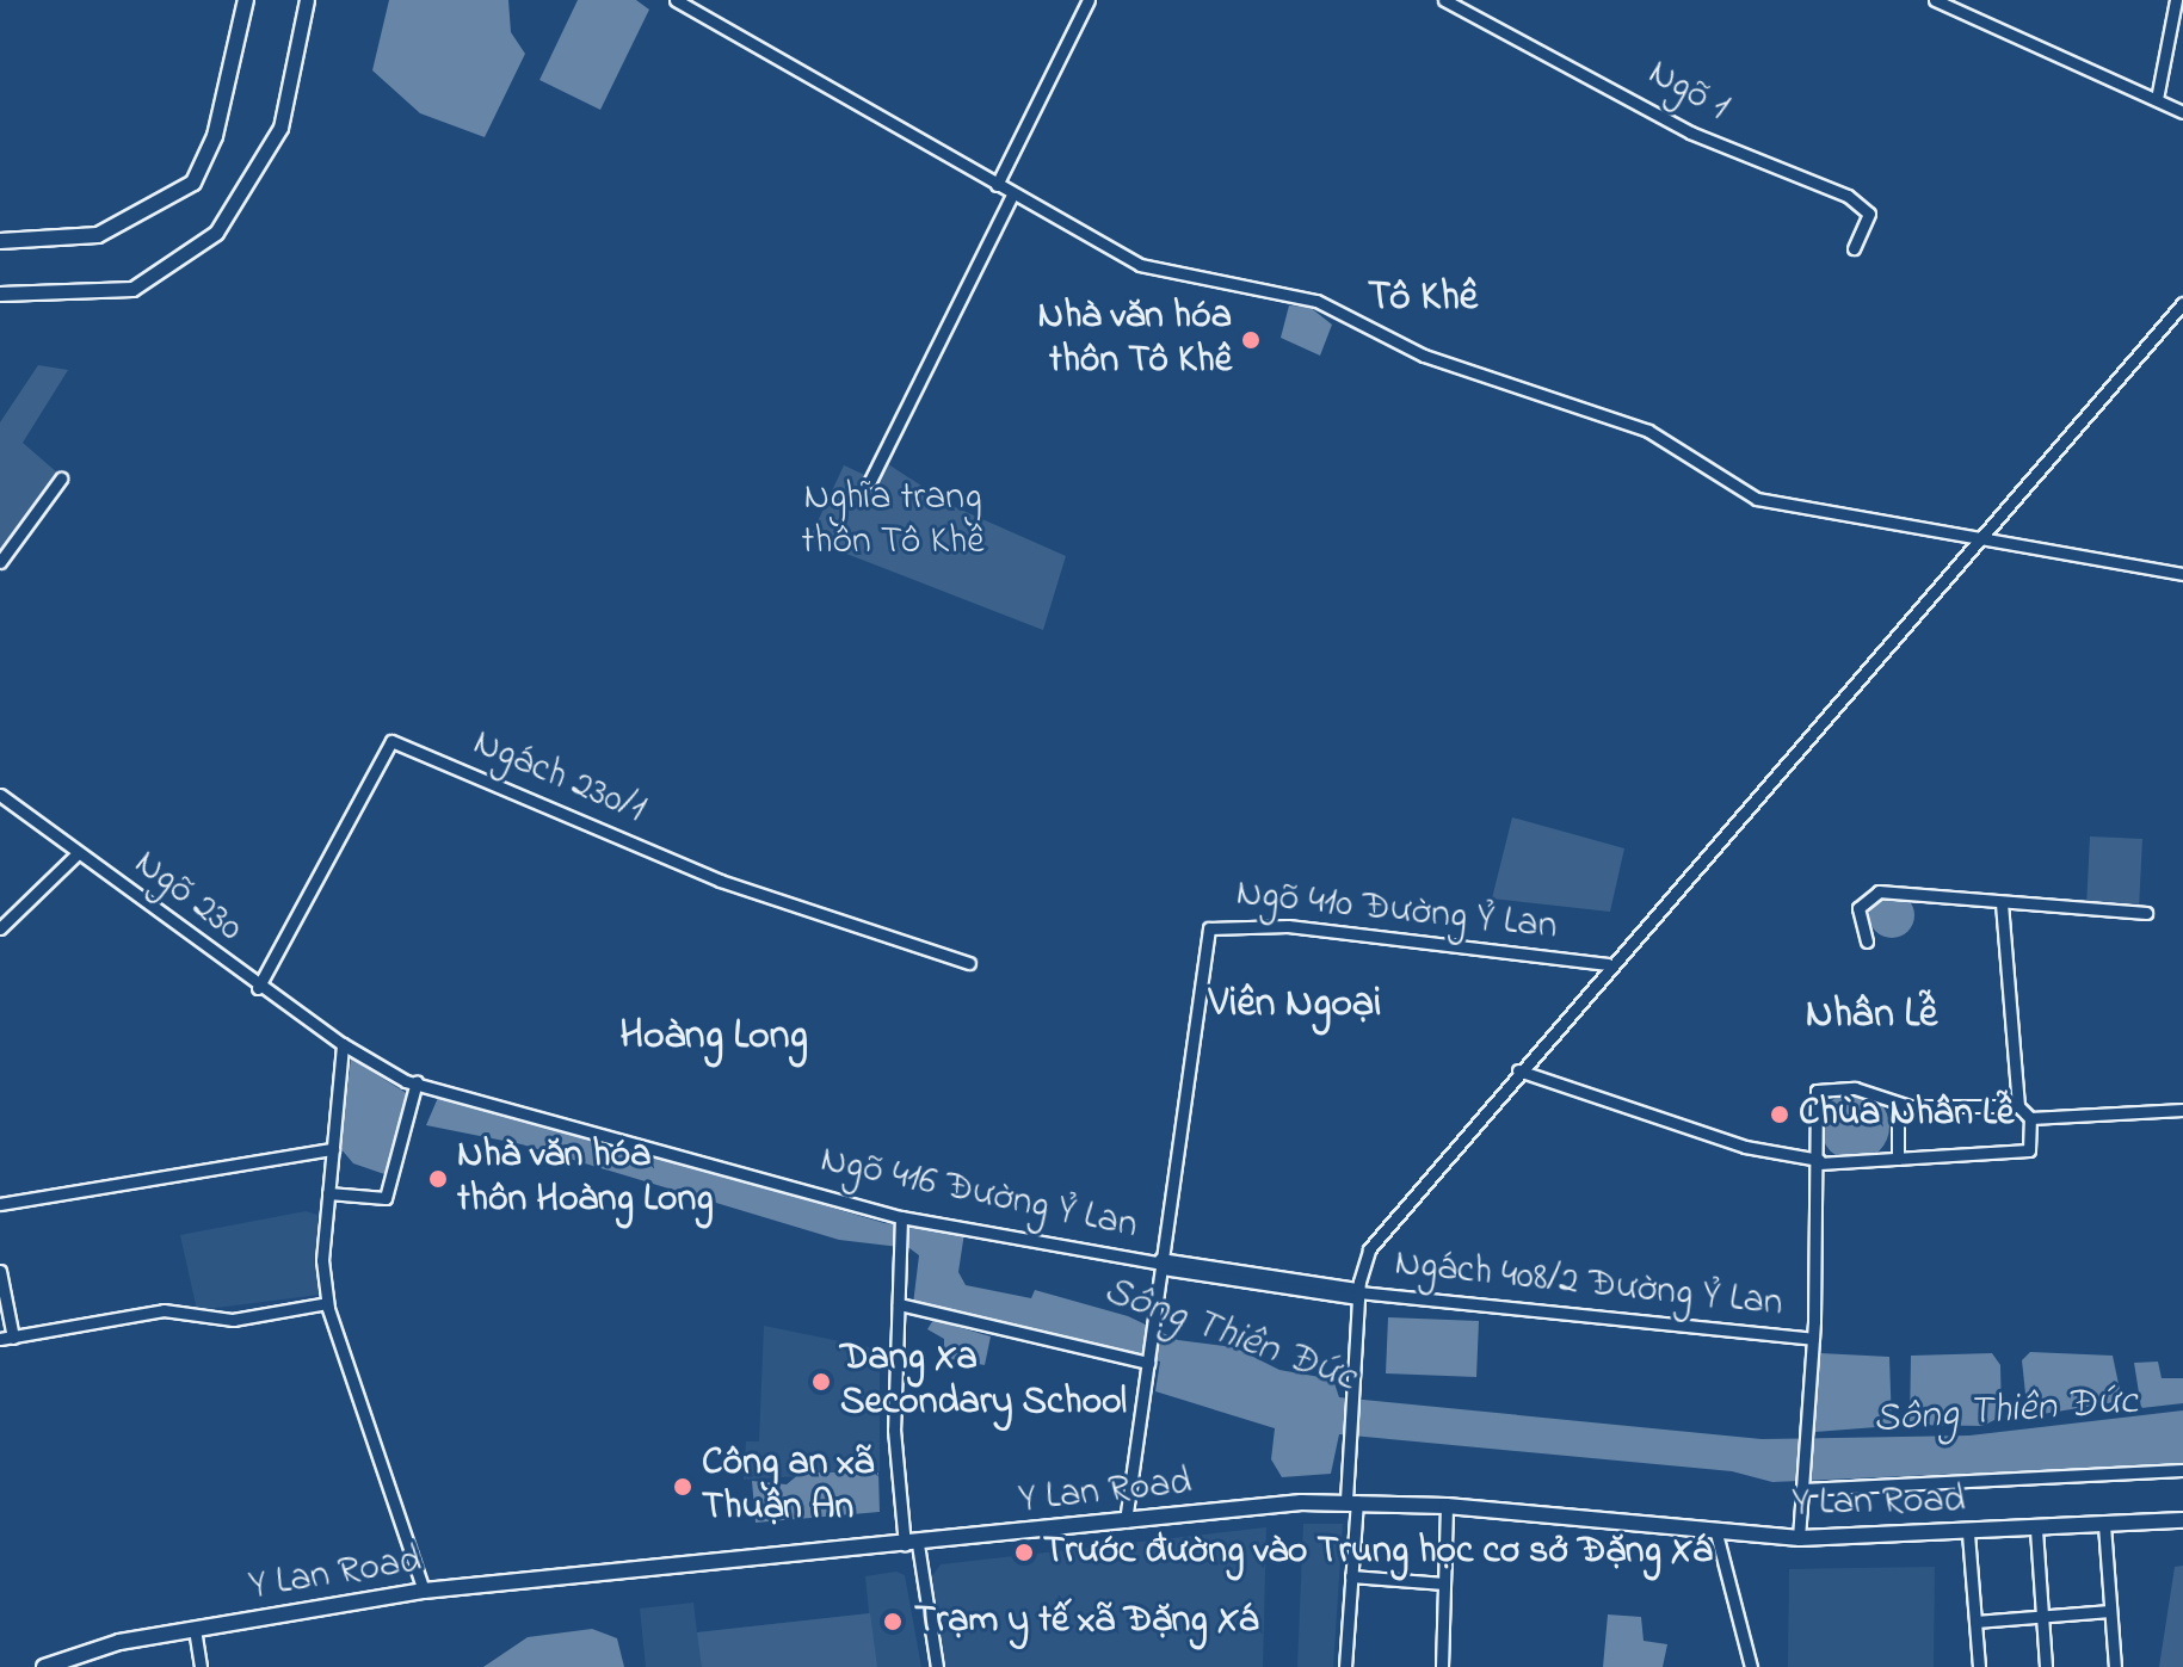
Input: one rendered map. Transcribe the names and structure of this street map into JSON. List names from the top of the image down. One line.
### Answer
{"streets":{"main road":["Y Lan Road"],"street":["Ngõ 1","Ngách 230/1","Ngõ 230","Ngõ 410 Đường Ỷ Lan","Ngõ 416 Đường Ỷ Lan","Ngách 408/2 Đường Ỷ Lan"]},"crossings":[["Ngách 230/1","Ngõ 230"],["Ngõ 230","Ngõ 416 Đường Ỷ Lan"],["Ngõ 410 Đường Ỷ Lan","Ngõ 416 Đường Ỷ Lan"],["Ngõ 410 Đường Ỷ Lan","Y Lan Road"],["Ngõ 416 Đường Ỷ Lan","Ngách 408/2 Đường Ỷ Lan"]],"districts":["Tô Khê","Viên Ngoại","Nhân Lễ","Hoàng Long"],"water":["Sông Thiên Đức"],"parks":["Nghĩa trang thôn Tô Khê"],"places":["Nhà văn hóa thôn Tô Khê","Chùa Nhân Lễ","Nhà văn hóa thôn Hoàng Long","Dang Xa Secondary School","Công an xã Thuận An","Trước đường vào Trung học cơ sở Đặng Xá","Trạm y tế xã Đặng Xá"]}
